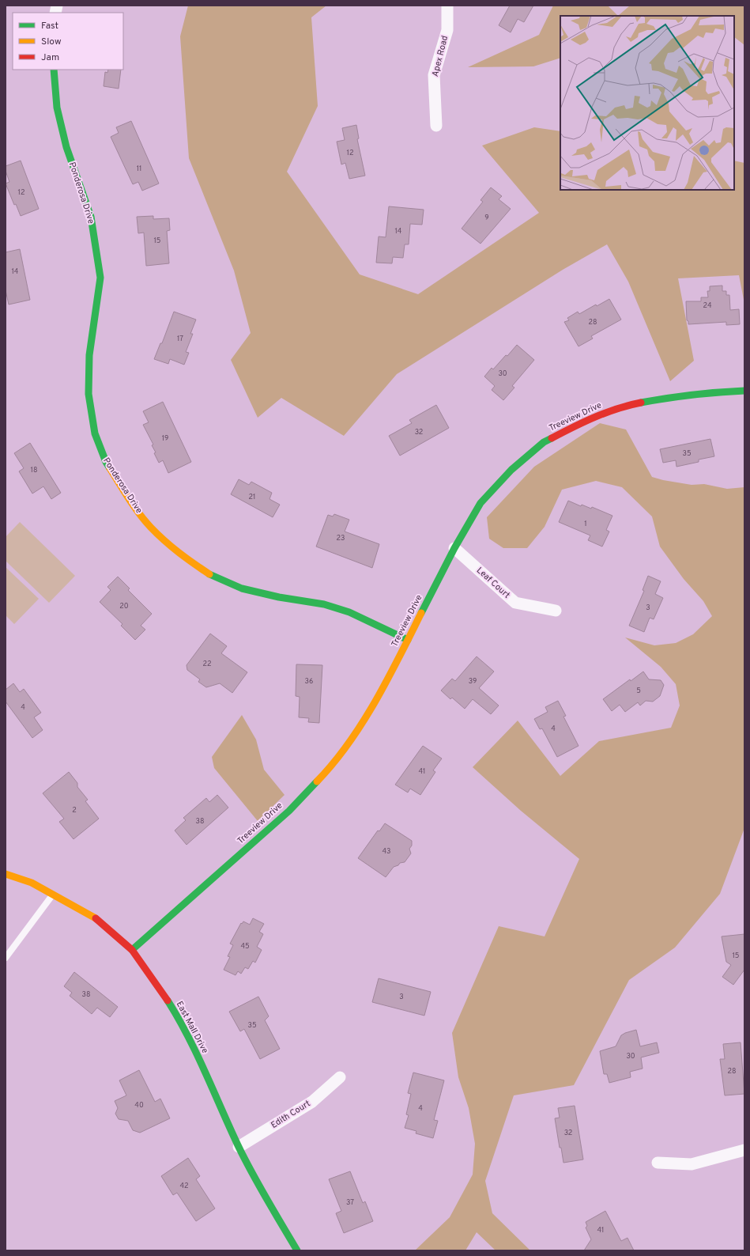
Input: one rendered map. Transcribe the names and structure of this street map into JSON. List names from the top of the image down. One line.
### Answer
{"streets":{"street":["Apex Road","Ponderosa Drive","Treeview Drive","Leaf Court","East Mall Drive","Edith Court"]},"crossings":[["Ponderosa Drive","Treeview Drive"],["Treeview Drive","Leaf Court"],["Treeview Drive","East Mall Drive"],["East Mall Drive","Edith Court"]],"house_numbers":["12","11","12","9","14","15","14","24","28","17","30","32","19","35","18","21","1","23","20","3","22","36","39","5","4","4","41","2","38","43","45","15","38","3","35","30","28","40","4","32","42","37","41"],"legend":["Fast","Slow","Jam"]}
